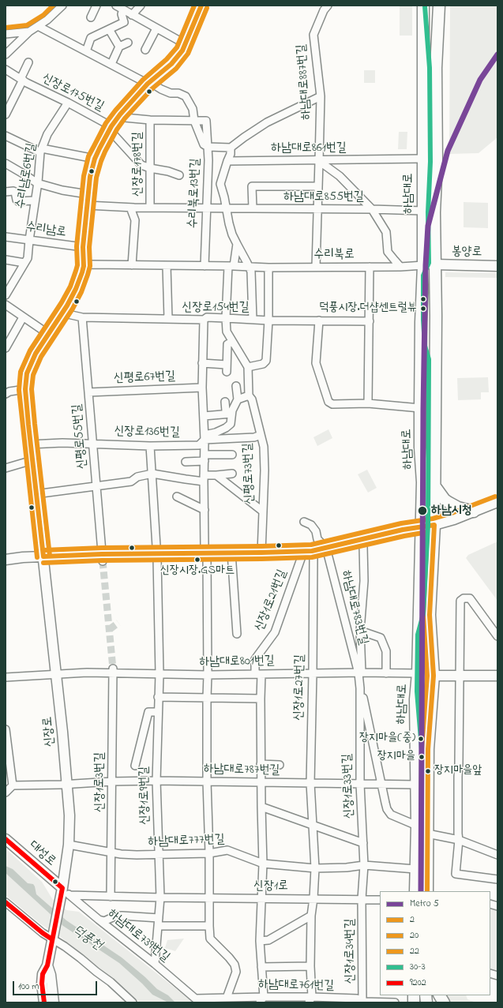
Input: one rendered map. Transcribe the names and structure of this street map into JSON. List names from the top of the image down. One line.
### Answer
{"streets":{"main road":["하남대로"],"street":["하남대로887번길","신장로175번길","하남대로861번길","신장로178번길","수리남로6번길","수리북로13번길","하남대로855번길","수리남로","봉양로","수리북로","신장로154번길","신평로67번길","신장로136번길","신평로55번길","신평로73번길","신장1로21번길","하남대로783번길","하남대로801번길","신장1로27번길","신장로","하남대로787번길","신장1로3번길","신장1로33번길","신장1로9번길","하남대로777번길","대성로","신장1로","하남대로739번길","신장1로34번길","하남대로761번길"]},"crossings":[["하남대로887번길","하남대로861번길"],["하남대로887번길","하남대로855번길"],["하남대로887번길","수리북로"],["신장로175번길","신장로178번길"],["신장로175번길","수리남로6번길"],["신장로175번길","신장로"],["하남대로861번길","하남대로"],["신장로178번길","수리북로13번길"],["신장로178번길","하남대로855번길"],["신장로178번길","신장로"],["수리남로6번길","수리남로"],["수리북로13번길","하남대로855번길"],["수리북로13번길","수리북로"],["하남대로","하남대로855번길"],["하남대로","봉양로"],["하남대로","수리북로"],["하남대로","하남대로801번길"],["하남대로","하남대로787번길"],["하남대로","하남대로777번길"],["하남대로855번길","신장로"],["수리남로","신장로"],["봉양로","수리북로"],["수리북로","신장로"],["신장로154번길","신평로55번길"],["신장로154번길","신장로"],["신평로67번길","신평로55번길"],["신장로136번길","신평로55번길"],["신장로136번길","신평로73번길"],["신장로136번길","신장로"],["신장로136번길","신장1로9번길"],["신장1로21번길","하남대로801번길"],["신장1로21번길","하남대로787번길"],["신장1로21번길","하남대로777번길"],["신장1로21번길","신장1로"],["신장1로21번길","하남대로761번길"],["하남대로783번길","하남대로801번길"],["하남대로783번길","신장1로33번길"],["하남대로801번길","신장1로27번길"],["하남대로801번길","신장로"],["하남대로801번길","신장1로3번길"],["하남대로801번길","신장1로33번길"],["하남대로801번길","신장1로9번길"],["신장1로27번길","하남대로787번길"],["신장1로27번길","하남대로777번길"],["신장1로27번길","신장1로"],["신장1로27번길","하남대로761번길"],["신장로","하남대로787번길"],["신장로","하남대로777번길"],["신장로","대성로"],["신장로","신장1로"],["신장로","하남대로739번길"],["하남대로787번길","신장1로3번길"],["하남대로787번길","신장1로33번길"],["하남대로787번길","신장1로9번길"],["신장1로3번길","하남대로777번길"],["신장1로3번길","신장1로"],["신장1로33번길","하남대로777번길"],["신장1로33번길","신장1로"],["신장1로33번길","신장1로34번길"],["신장1로9번길","하남대로777번길"],["신장1로9번길","신장1로"],["대성로","신장1로"],["대성로","하남대로739번길"],["신장1로","하남대로739번길"],["신장1로","신장1로34번길"],["하남대로739번길","하남대로761번길"],["신장1로34번길","하남대로761번길"]],"water":["덕풍천"],"places":["덕풍시장.더샵센트럴뷰","하남시청","신장시장.GS마트","장지마을(중)","장지마을","장지마을앞"],"lines":["transit line 2","transit line 22","transit line 30-3","transit line 20","metro line 5","transit line 9202"],"legend":["Metro 5","2","20","22","30-3","9202"],"scale_bar":"100 m"}
